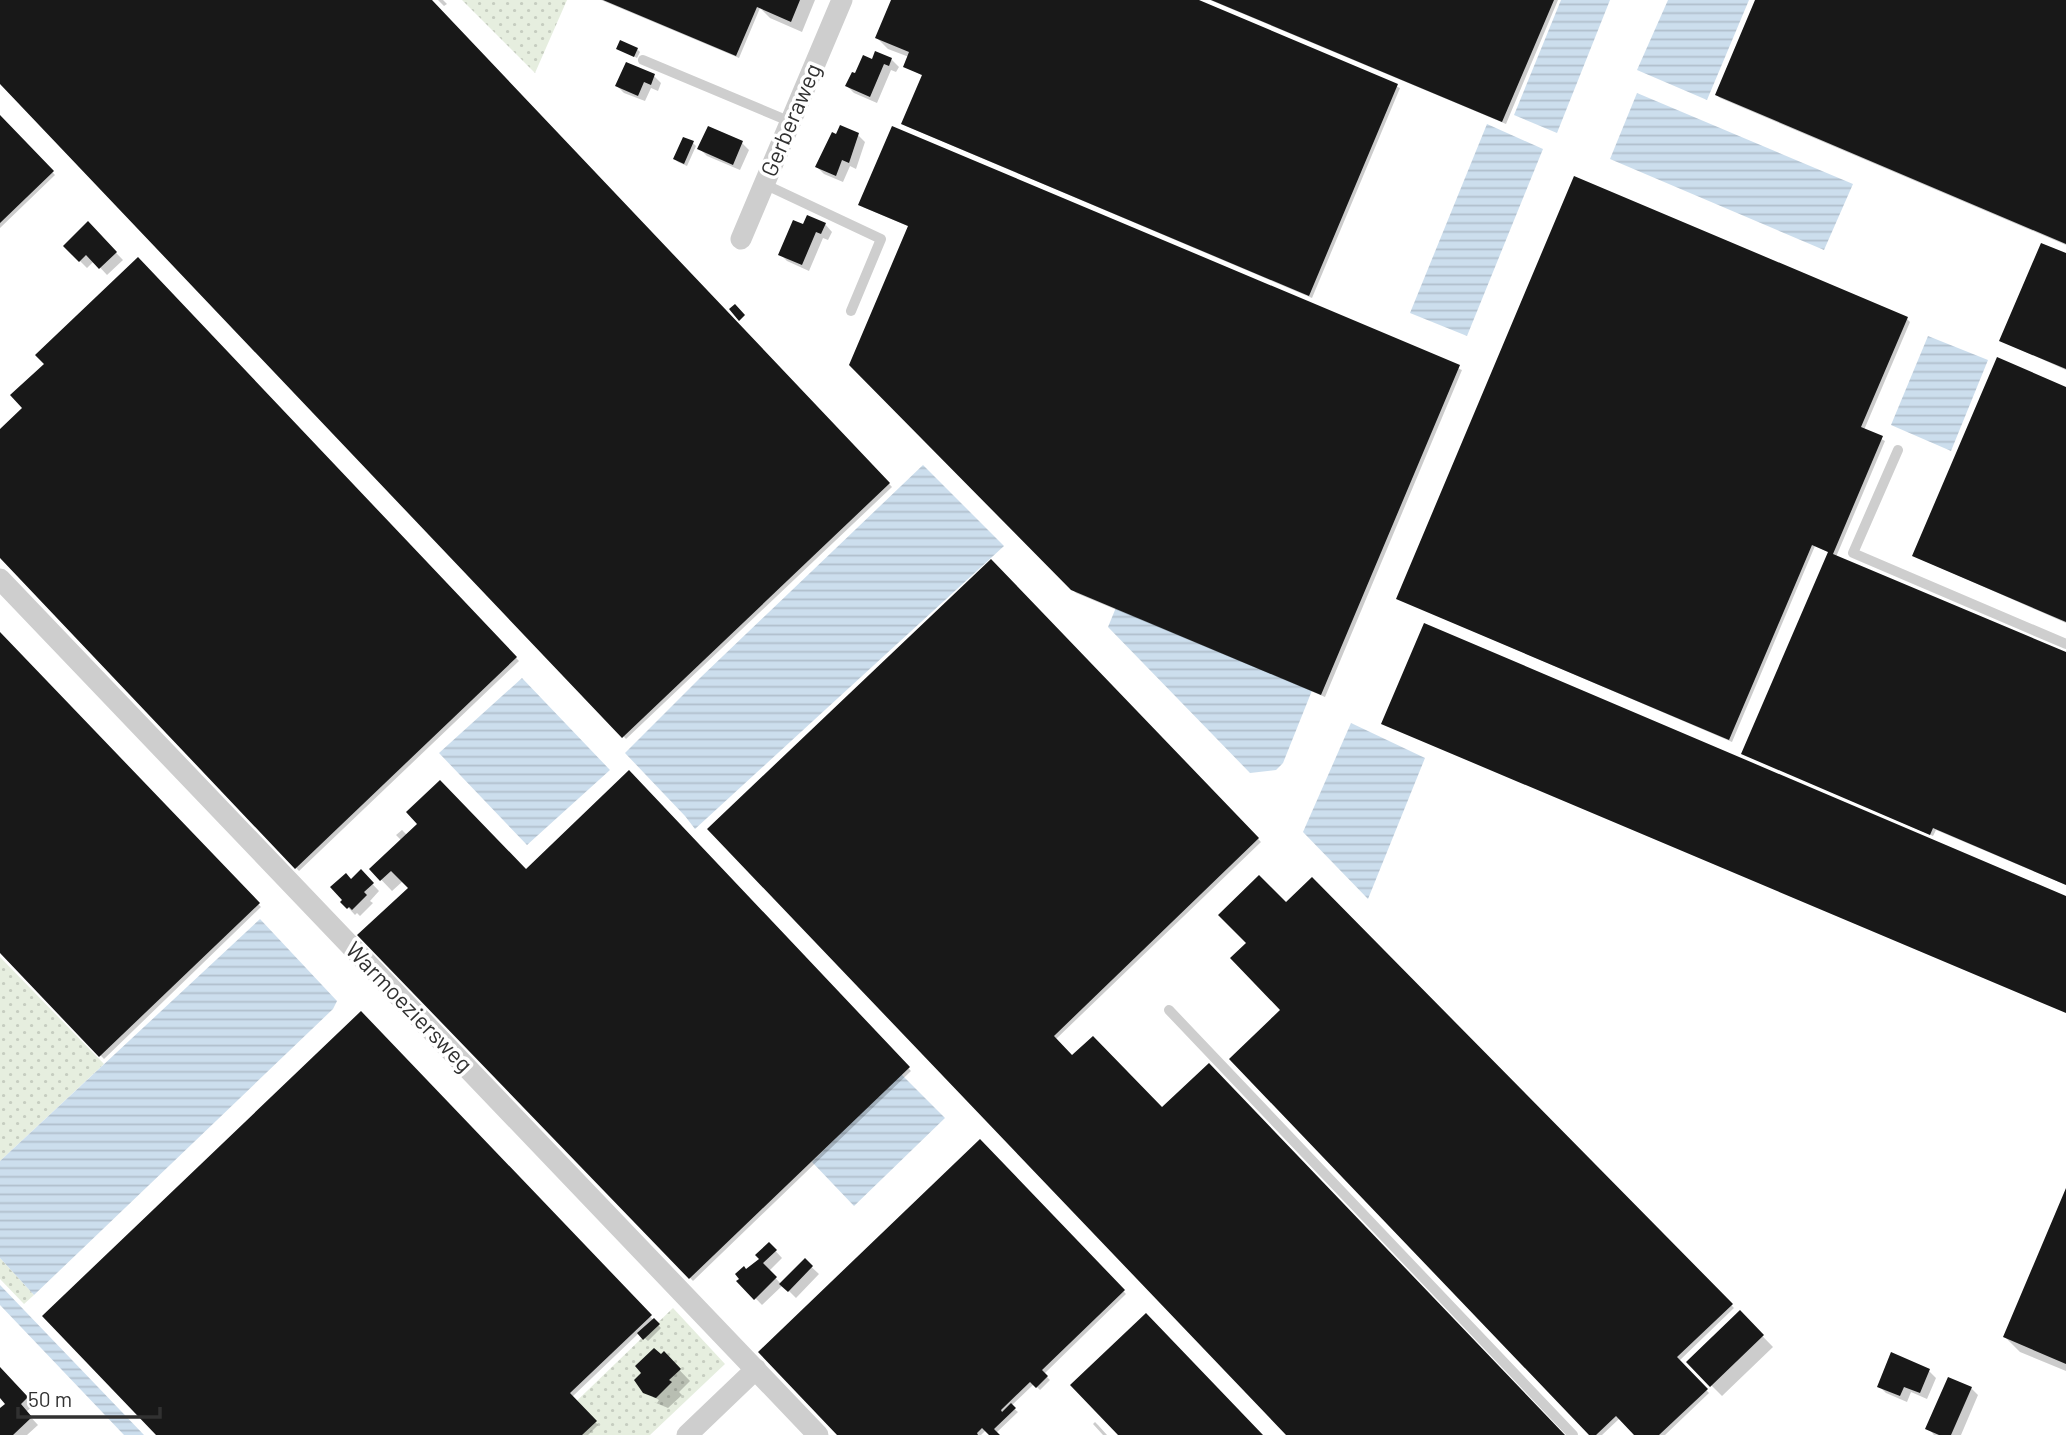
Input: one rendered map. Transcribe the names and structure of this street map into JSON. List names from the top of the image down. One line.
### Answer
{"streets":{"street":["Gerberaweg","Warmoeziersweg"]},"scale_bar":"50 m"}
